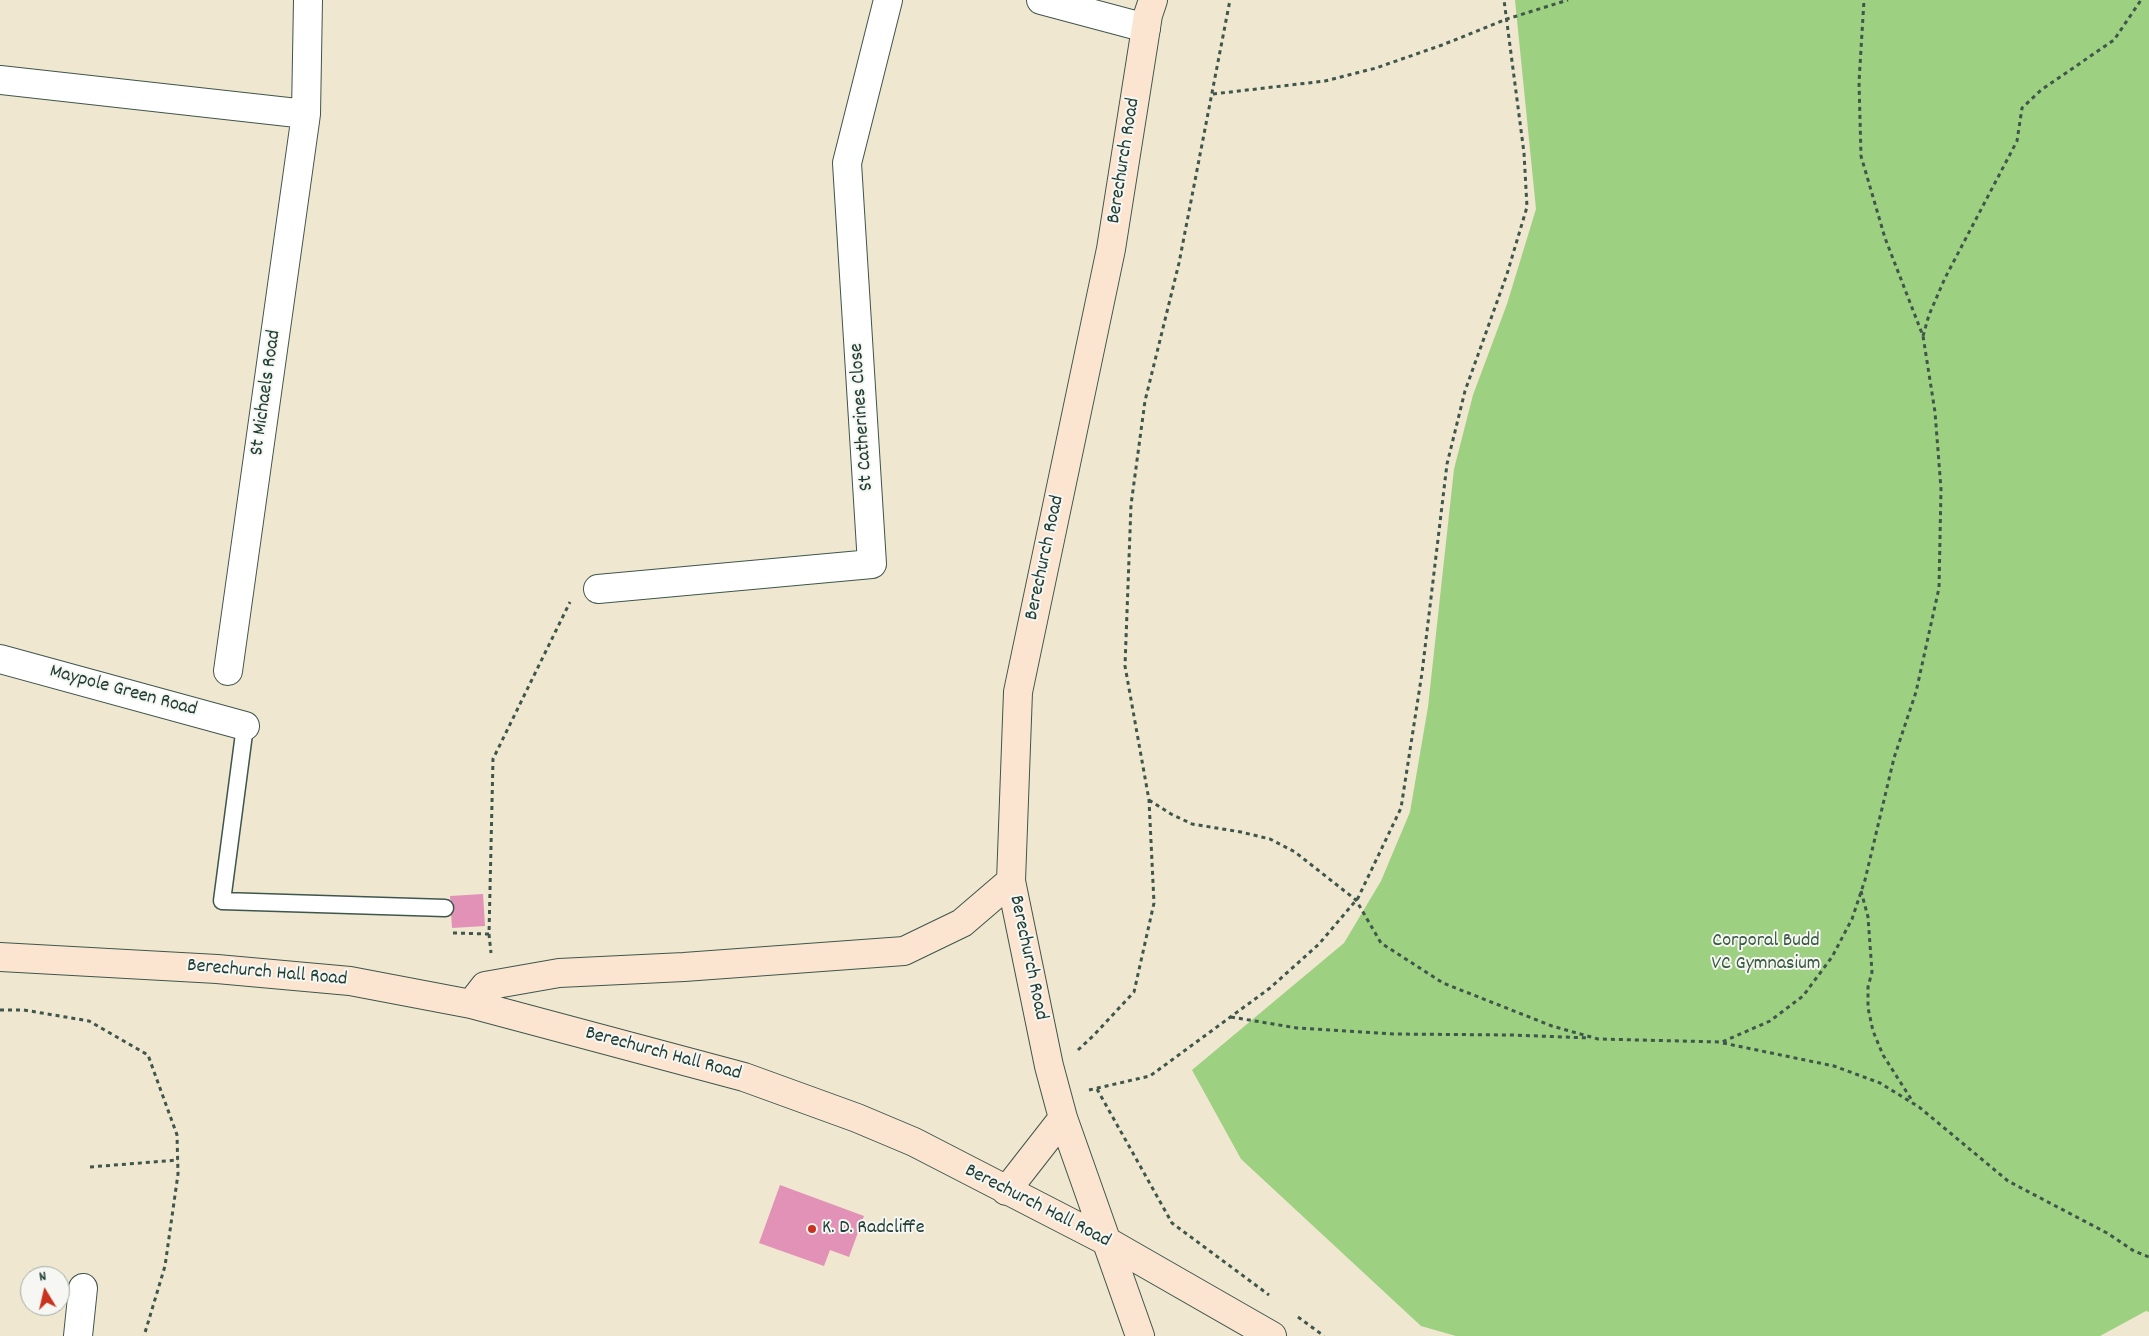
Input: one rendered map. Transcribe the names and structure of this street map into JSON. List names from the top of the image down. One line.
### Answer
{"streets":{"street":["Berechurch Road","St Michaels Road","St Catherines Close","Maypole Green Road","Berechurch Hall Road"]},"crossings":[["Berechurch Road","Berechurch Hall Road"]],"parks":["Corporal Budd VC Gymnasium"],"places":["K. D. Radcliffe"],"north":"top"}
